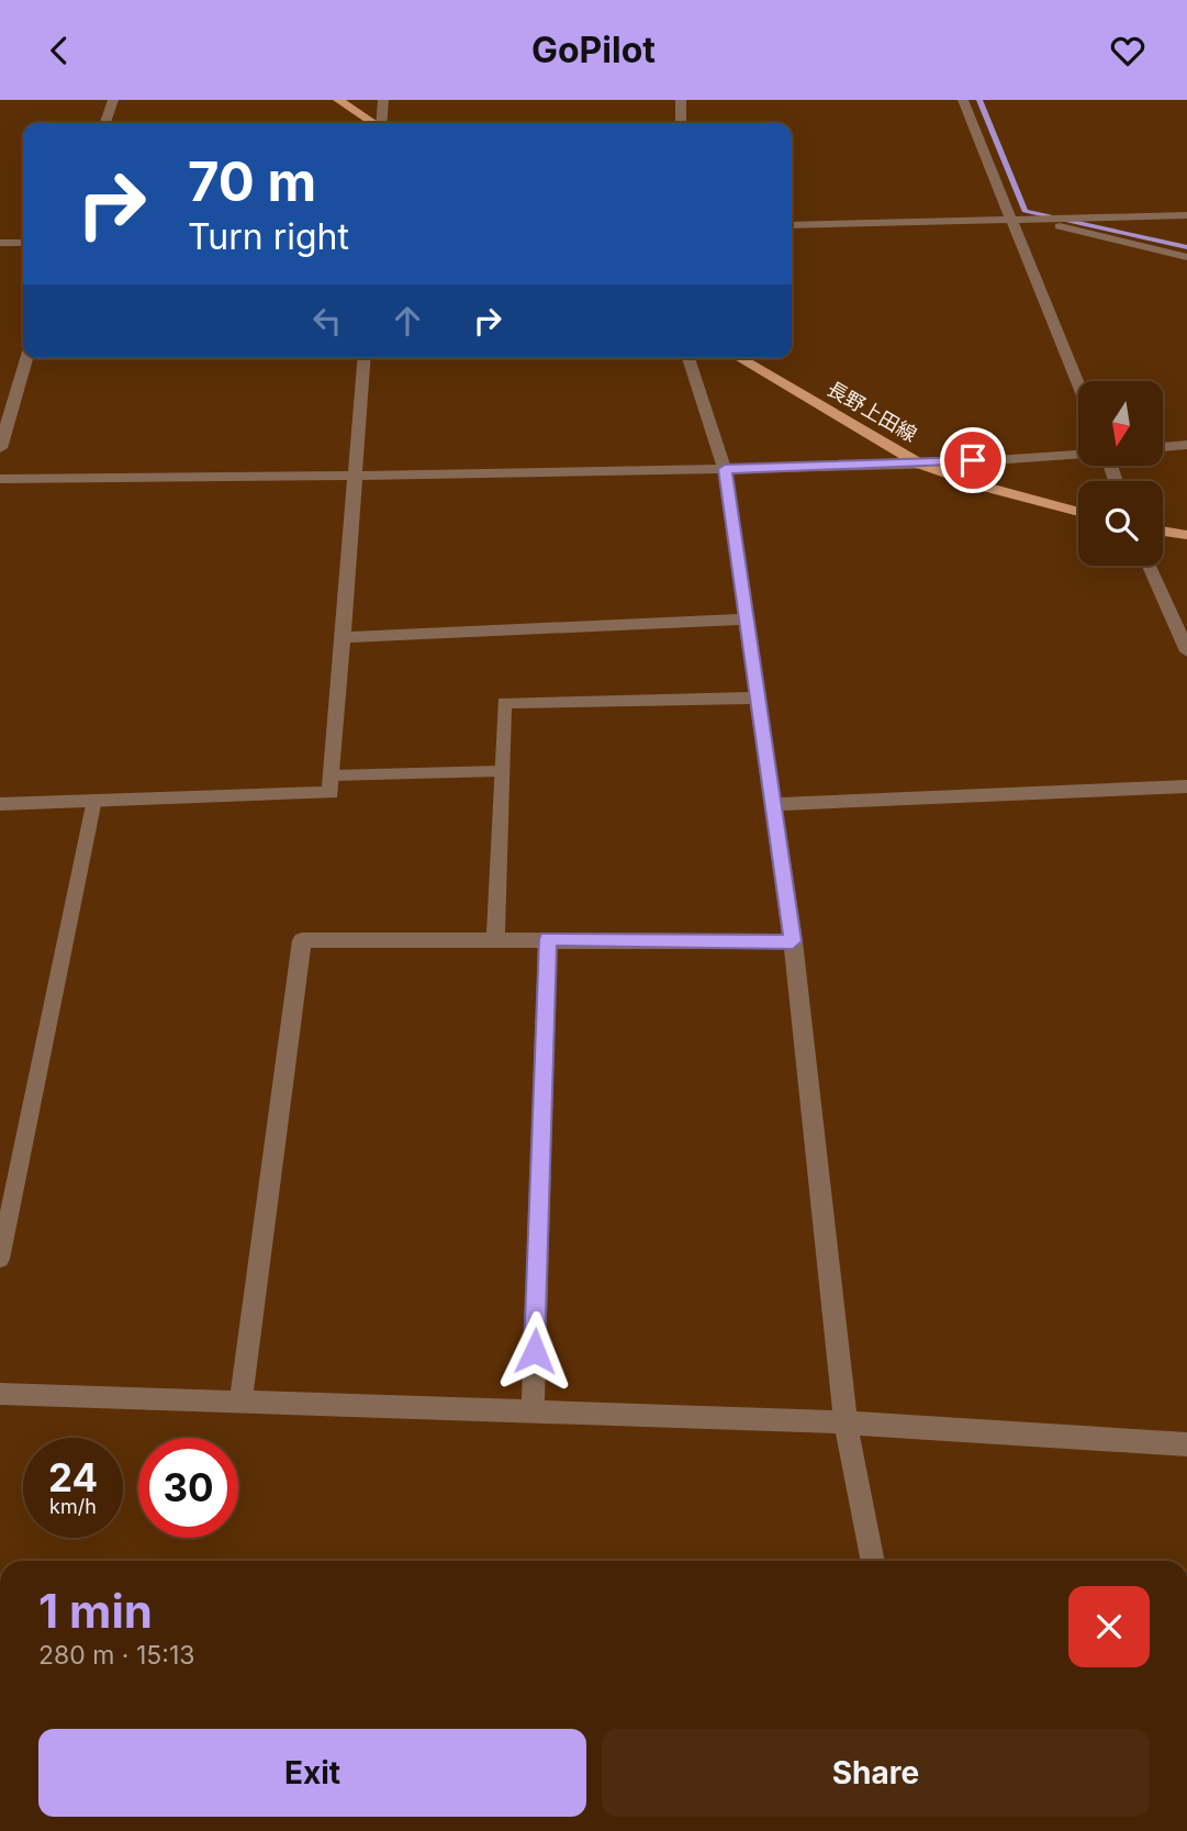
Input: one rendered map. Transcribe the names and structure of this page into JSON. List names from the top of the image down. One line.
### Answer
{"streets":{"main road":["長野上田線"]},"north":"bottom","page":{"header":"GoPilot","turn":["70 m","Turn right"],"speed":"24 km/h","limit":"30","heading":["1 min","280 m · 15:13"],"buttons":["Exit","Share"]}}
